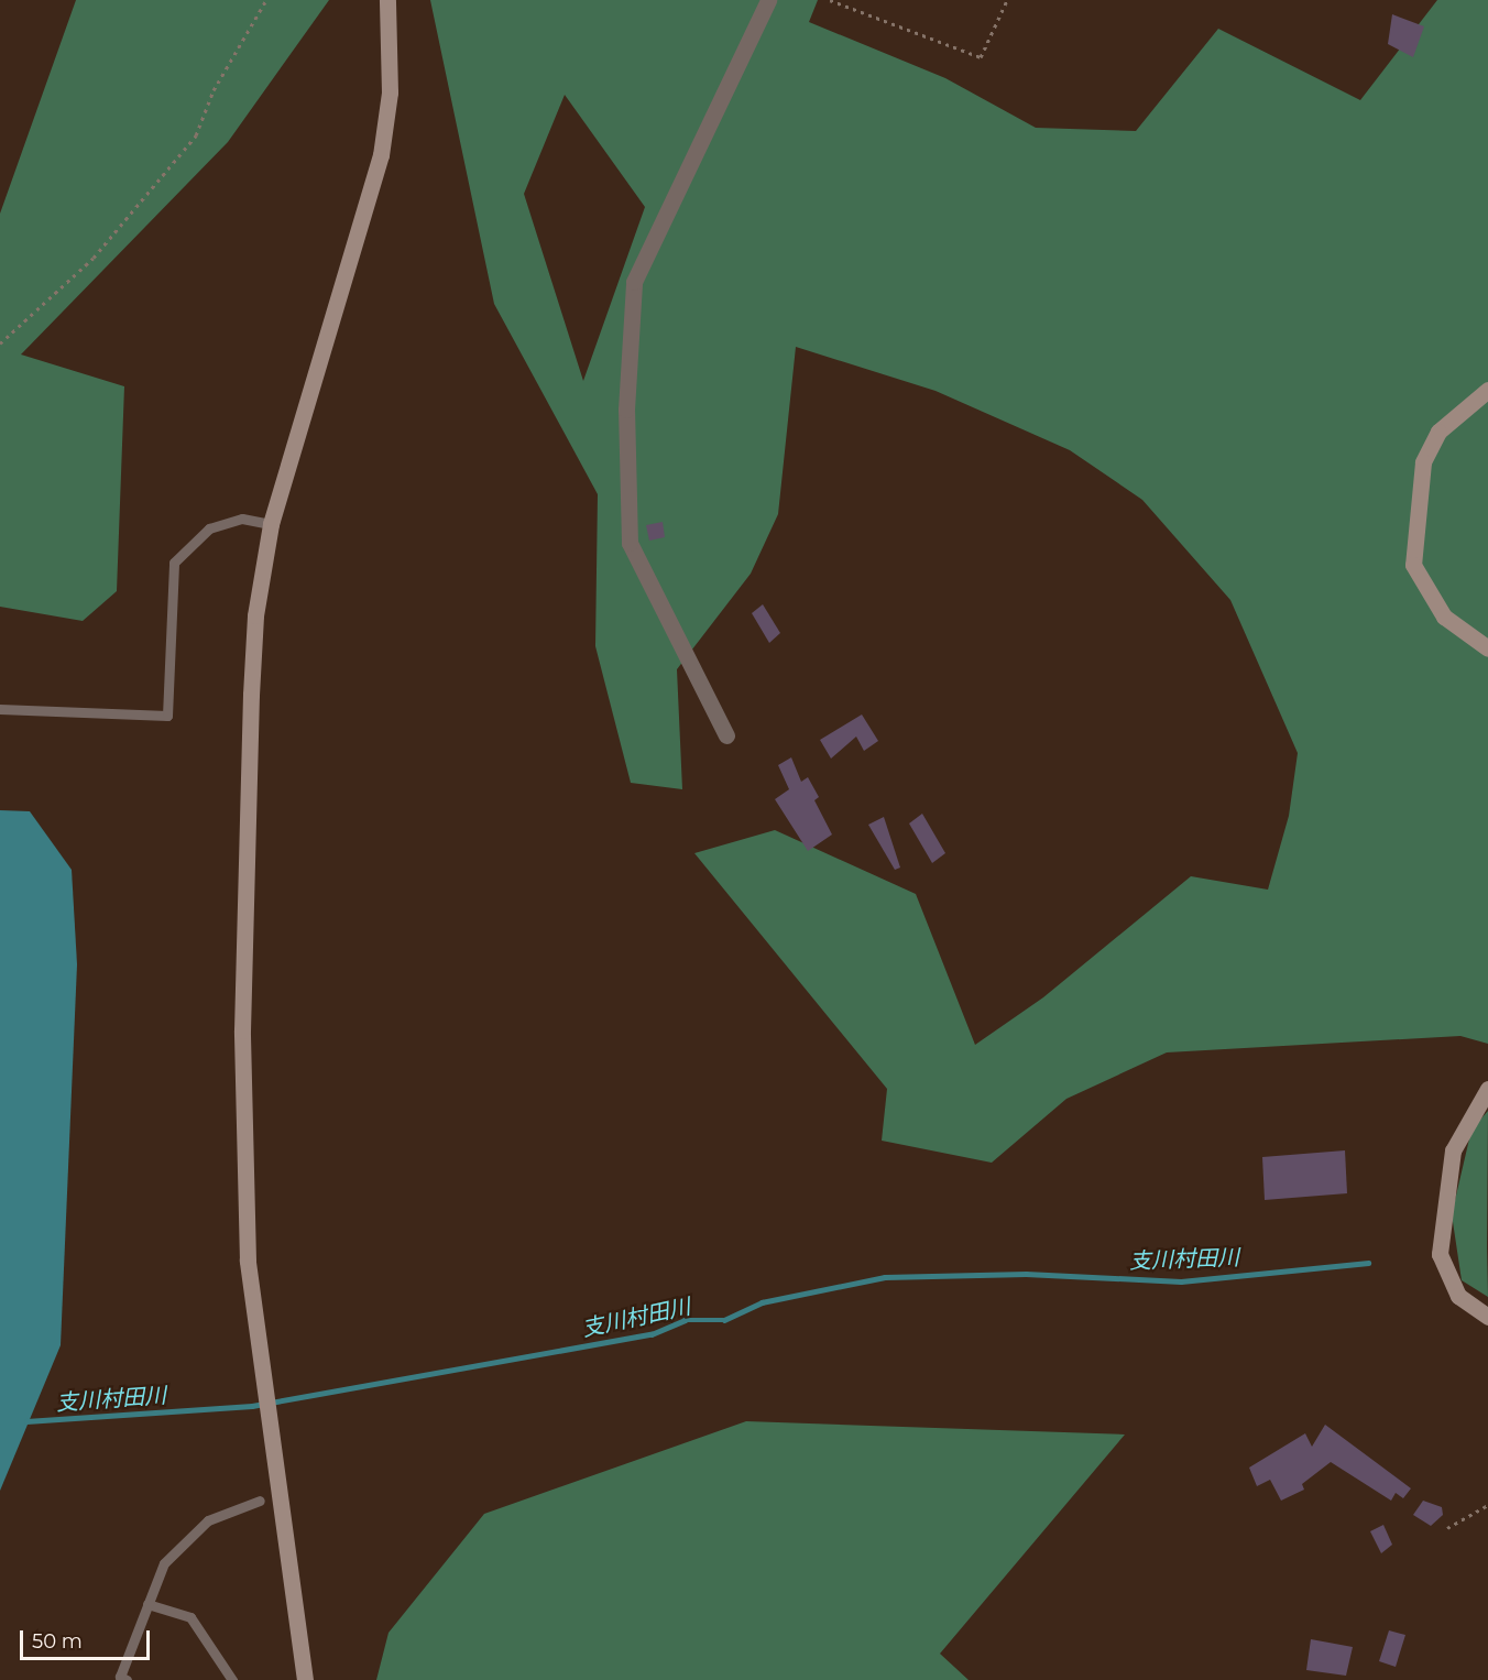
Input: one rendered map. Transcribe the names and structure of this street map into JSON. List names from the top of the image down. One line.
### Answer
{"water":["支川村田川"],"scale_bar":"50 m"}
